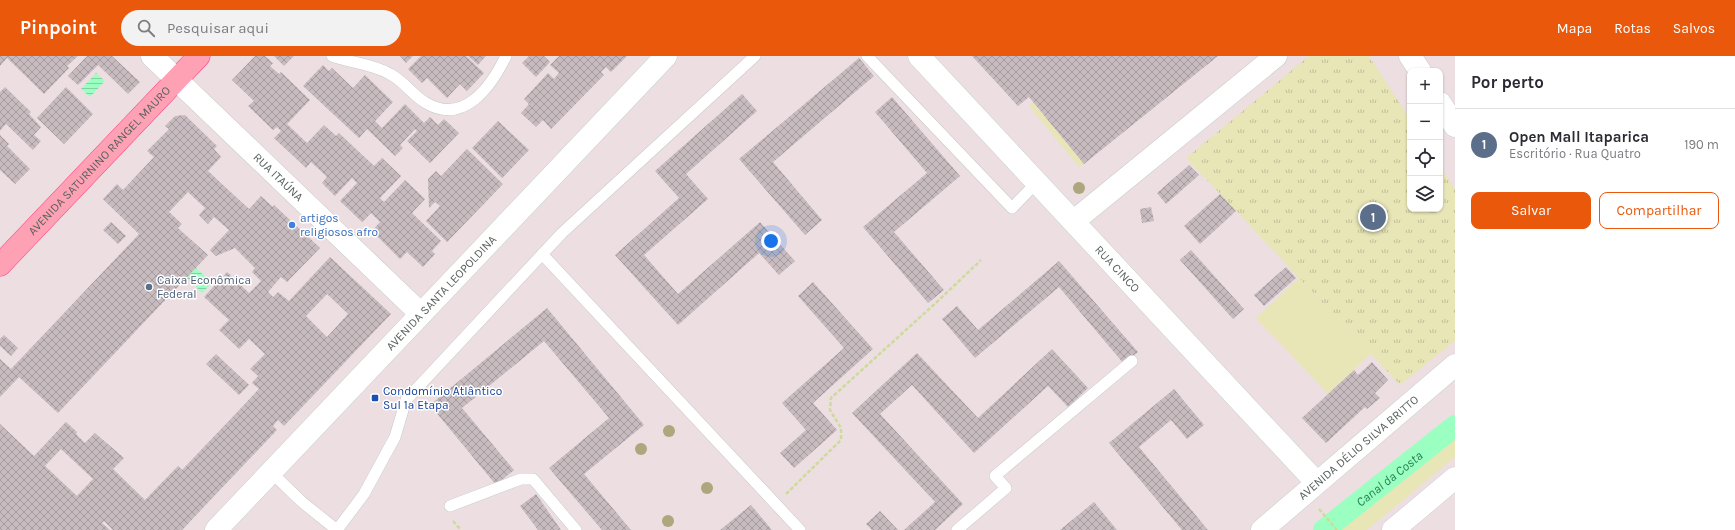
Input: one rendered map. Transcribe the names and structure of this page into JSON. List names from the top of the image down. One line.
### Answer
{"streets":{"main road":["AVENIDA SATURNINO RANGEL MAURO"],"street":["RUA ITAÚNA","RUA CINCO","AVENIDA SANTA LEOPOLDINA","AVENIDA DÉLIO SILVA BRITTO"]},"crossings":[["AVENIDA SATURNINO RANGEL MAURO","RUA ITAÚNA"],["RUA ITAÚNA","AVENIDA SANTA LEOPOLDINA"],["RUA CINCO","AVENIDA DÉLIO SILVA BRITTO"]],"water":["Canal da Costa"],"places":{"other":["artigos religiosos afro","Caixa Econômica Federal"],"transit":["Condomínio Atlântico Sul 1ª Etapa"]},"page":{"header":"Pinpoint","search":"Pesquisar aqui","nav":["Mapa","Rotas","Salvos"],"heading":"Por perto","map_buttons":["+","−"],"list":[{"mark":"1","name":"Open Mall Itaparica","note":"Escritório · Rua Quatro","value":"190 m"}],"buttons":["Salvar","Compartilhar"],"pins":"1"}}
